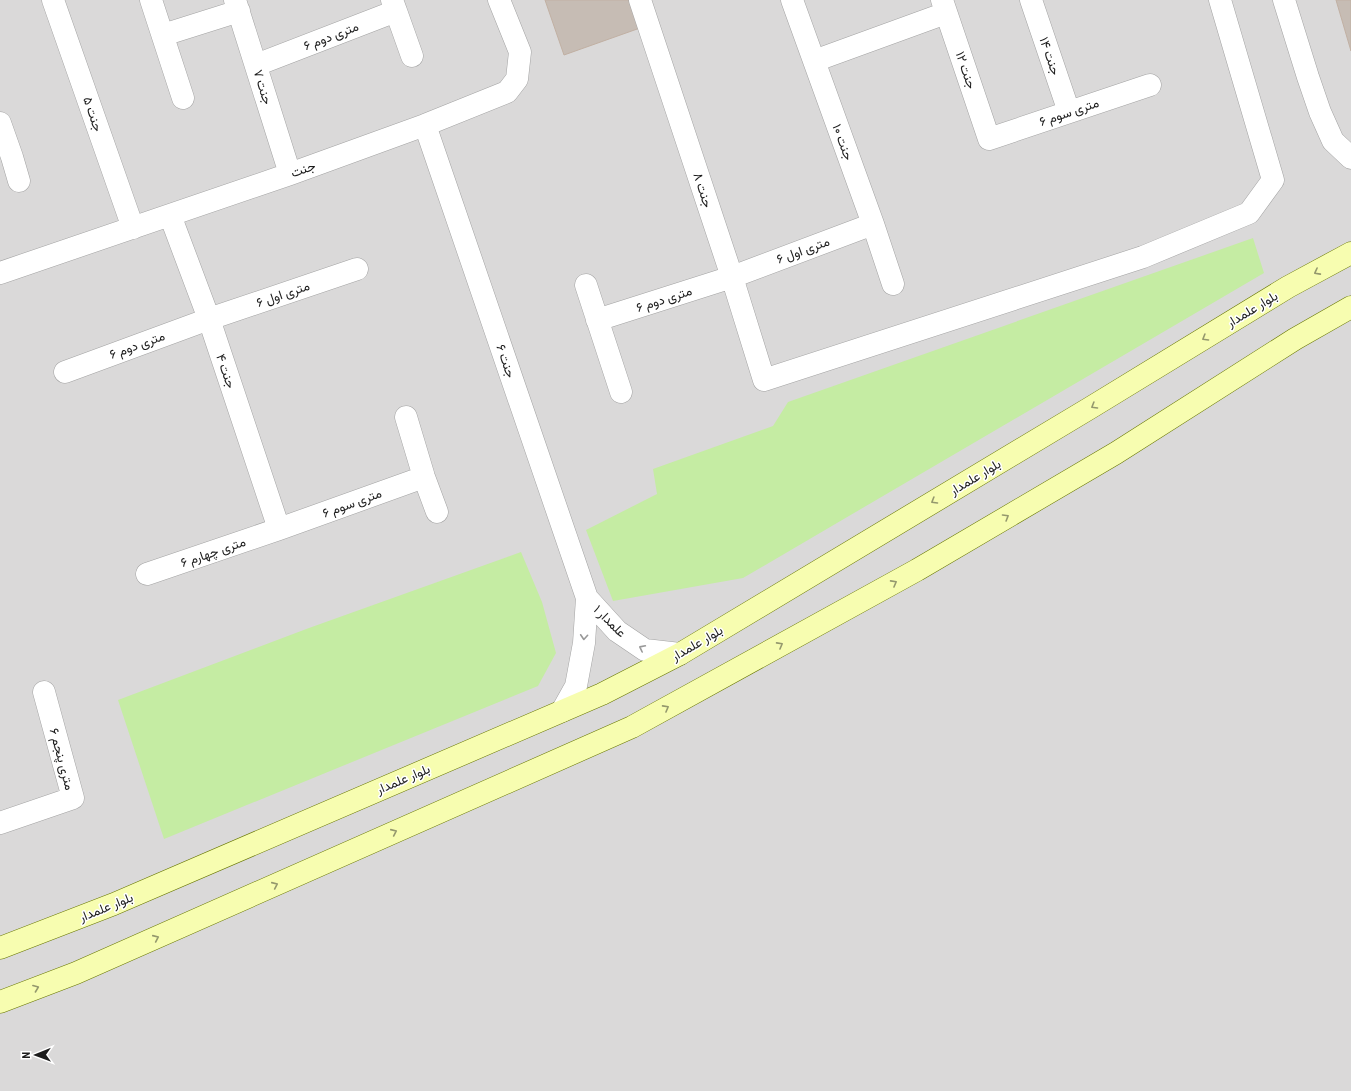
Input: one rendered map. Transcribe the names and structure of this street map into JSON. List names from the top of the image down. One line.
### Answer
{"streets":{"street":["۶ متری دوم","جنت ۱۴","جنت ۱۲","جنت ۷","۶ متری سوم","جنت ۵","جنت ۱۰","جنت","جنت ۸","۶ متری اول","بلوار علمدار","جنت ۶","جنت ۴","۶ متری چهارم","علمدار ۱","۶ متری پنجم"]},"crossings":[["۶ متری دوم","جنت ۷"],["۶ متری دوم","جنت ۸"],["۶ متری دوم","۶ متری اول"],["۶ متری دوم","جنت ۴"],["جنت ۱۴","۶ متری سوم"],["جنت ۱۲","۶ متری سوم"],["جنت ۷","جنت"],["۶ متری سوم","جنت ۴"],["۶ متری سوم","۶ متری چهارم"],["جنت ۵","جنت"],["جنت ۱۰","۶ متری اول"],["جنت","جنت ۶"],["جنت","جنت ۴"],["جنت ۸","۶ متری اول"],["۶ متری اول","جنت ۴"],["بلوار علمدار","علمدار ۱"],["جنت ۶","علمدار ۱"],["جنت ۴","۶ متری چهارم"]],"one_way":["علمدار ۱"],"north":"left"}
